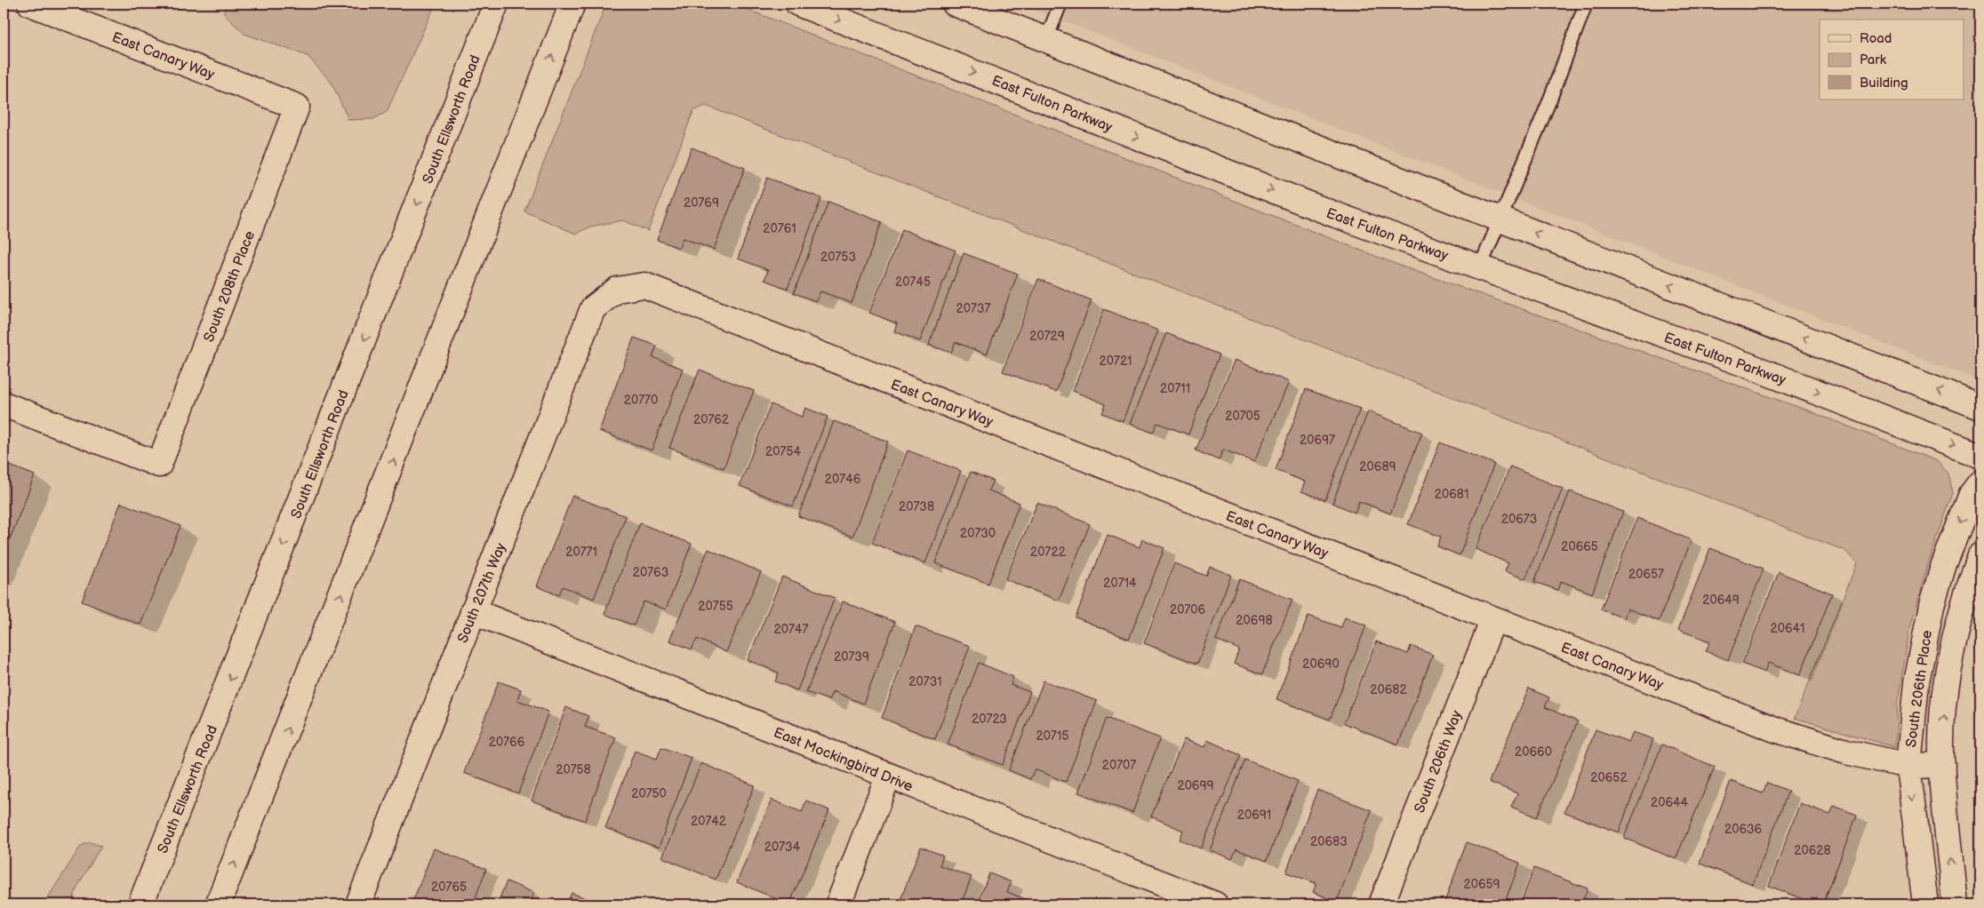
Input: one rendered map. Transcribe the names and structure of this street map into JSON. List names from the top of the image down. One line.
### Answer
{"streets":{"street":["East Canary Way","East Fulton Parkway","South Ellsworth Road","South 208th Place","South 207th Way","South 206th Place","East Mockingbird Drive","South 206th Way"]},"crossings":[["East Canary Way","South 208th Place"],["East Canary Way","South 207th Way"],["East Canary Way","South 206th Place"],["East Canary Way","South 206th Way"],["South 207th Way","East Mockingbird Drive"]],"house_numbers":["20769","20761","20753","20745","20737","20729","20721","20711","20770","20705","20762","20697","20754","20689","20746","20681","20738","20673","20730","20665","20771","20722","20763","20657","20714","20649","20755","20706","20698","20641","20747","20739","20690","20731","20682","20723","20715","20766","20660","20707","20758","20652","20699","20750","20644","20691","20742","20636","20683","20734","20628","20659","20765"],"legend":["Road","Park","Building"]}
